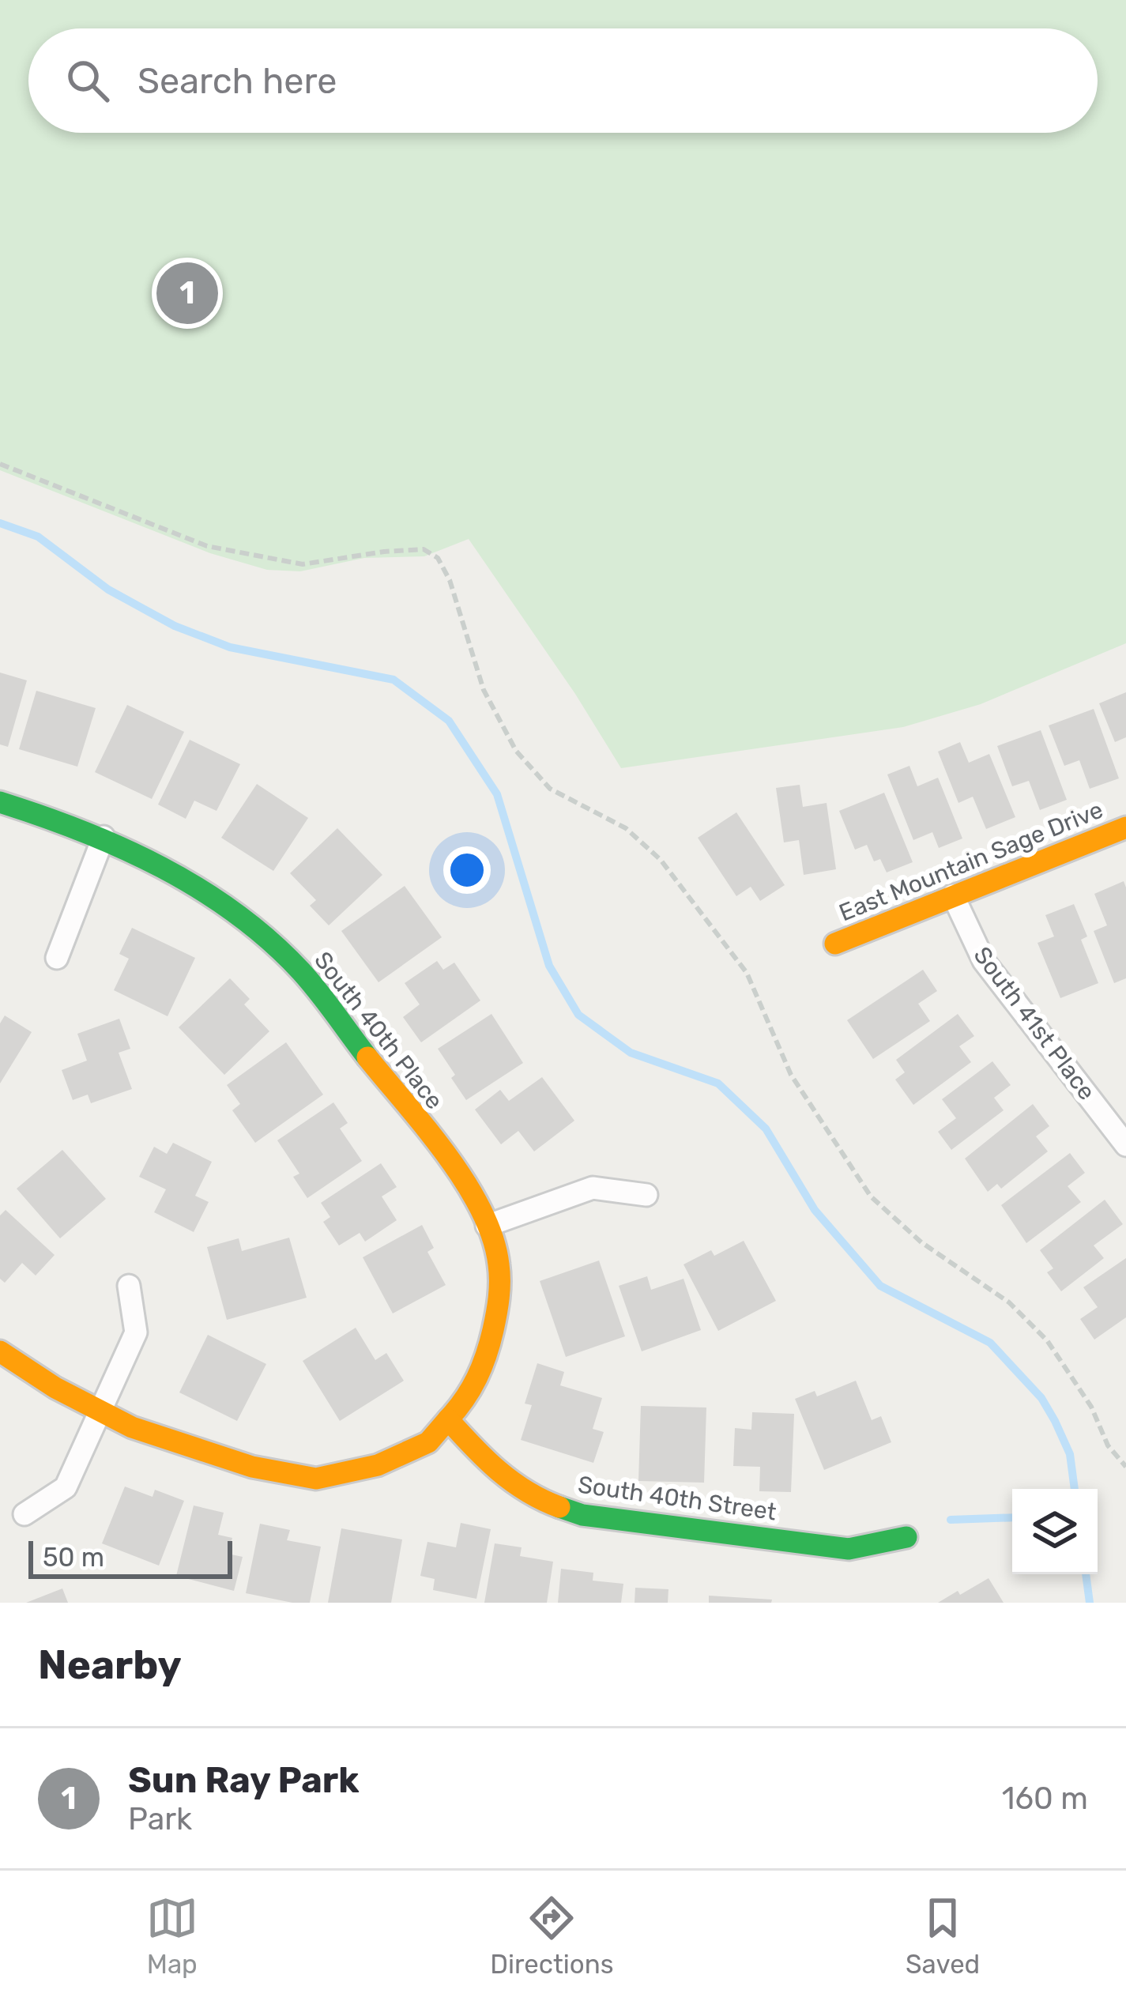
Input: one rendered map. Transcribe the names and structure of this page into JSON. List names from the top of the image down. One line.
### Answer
{"streets":{"street":["East Mountain Sage Drive","South 41st Place","South 40th Place","South 40th Street"]},"crossings":[["East Mountain Sage Drive","South 41st Place"],["South 40th Place","South 40th Street"]],"scale_bar":"50 m","page":{"search":"Search here","pins":"1","scale":"50 m","heading":"Nearby","list":[{"mark":"1","name":"Sun Ray Park","note":"Park","value":"160 m"}],"nav":["Map","Directions","Saved"]}}
